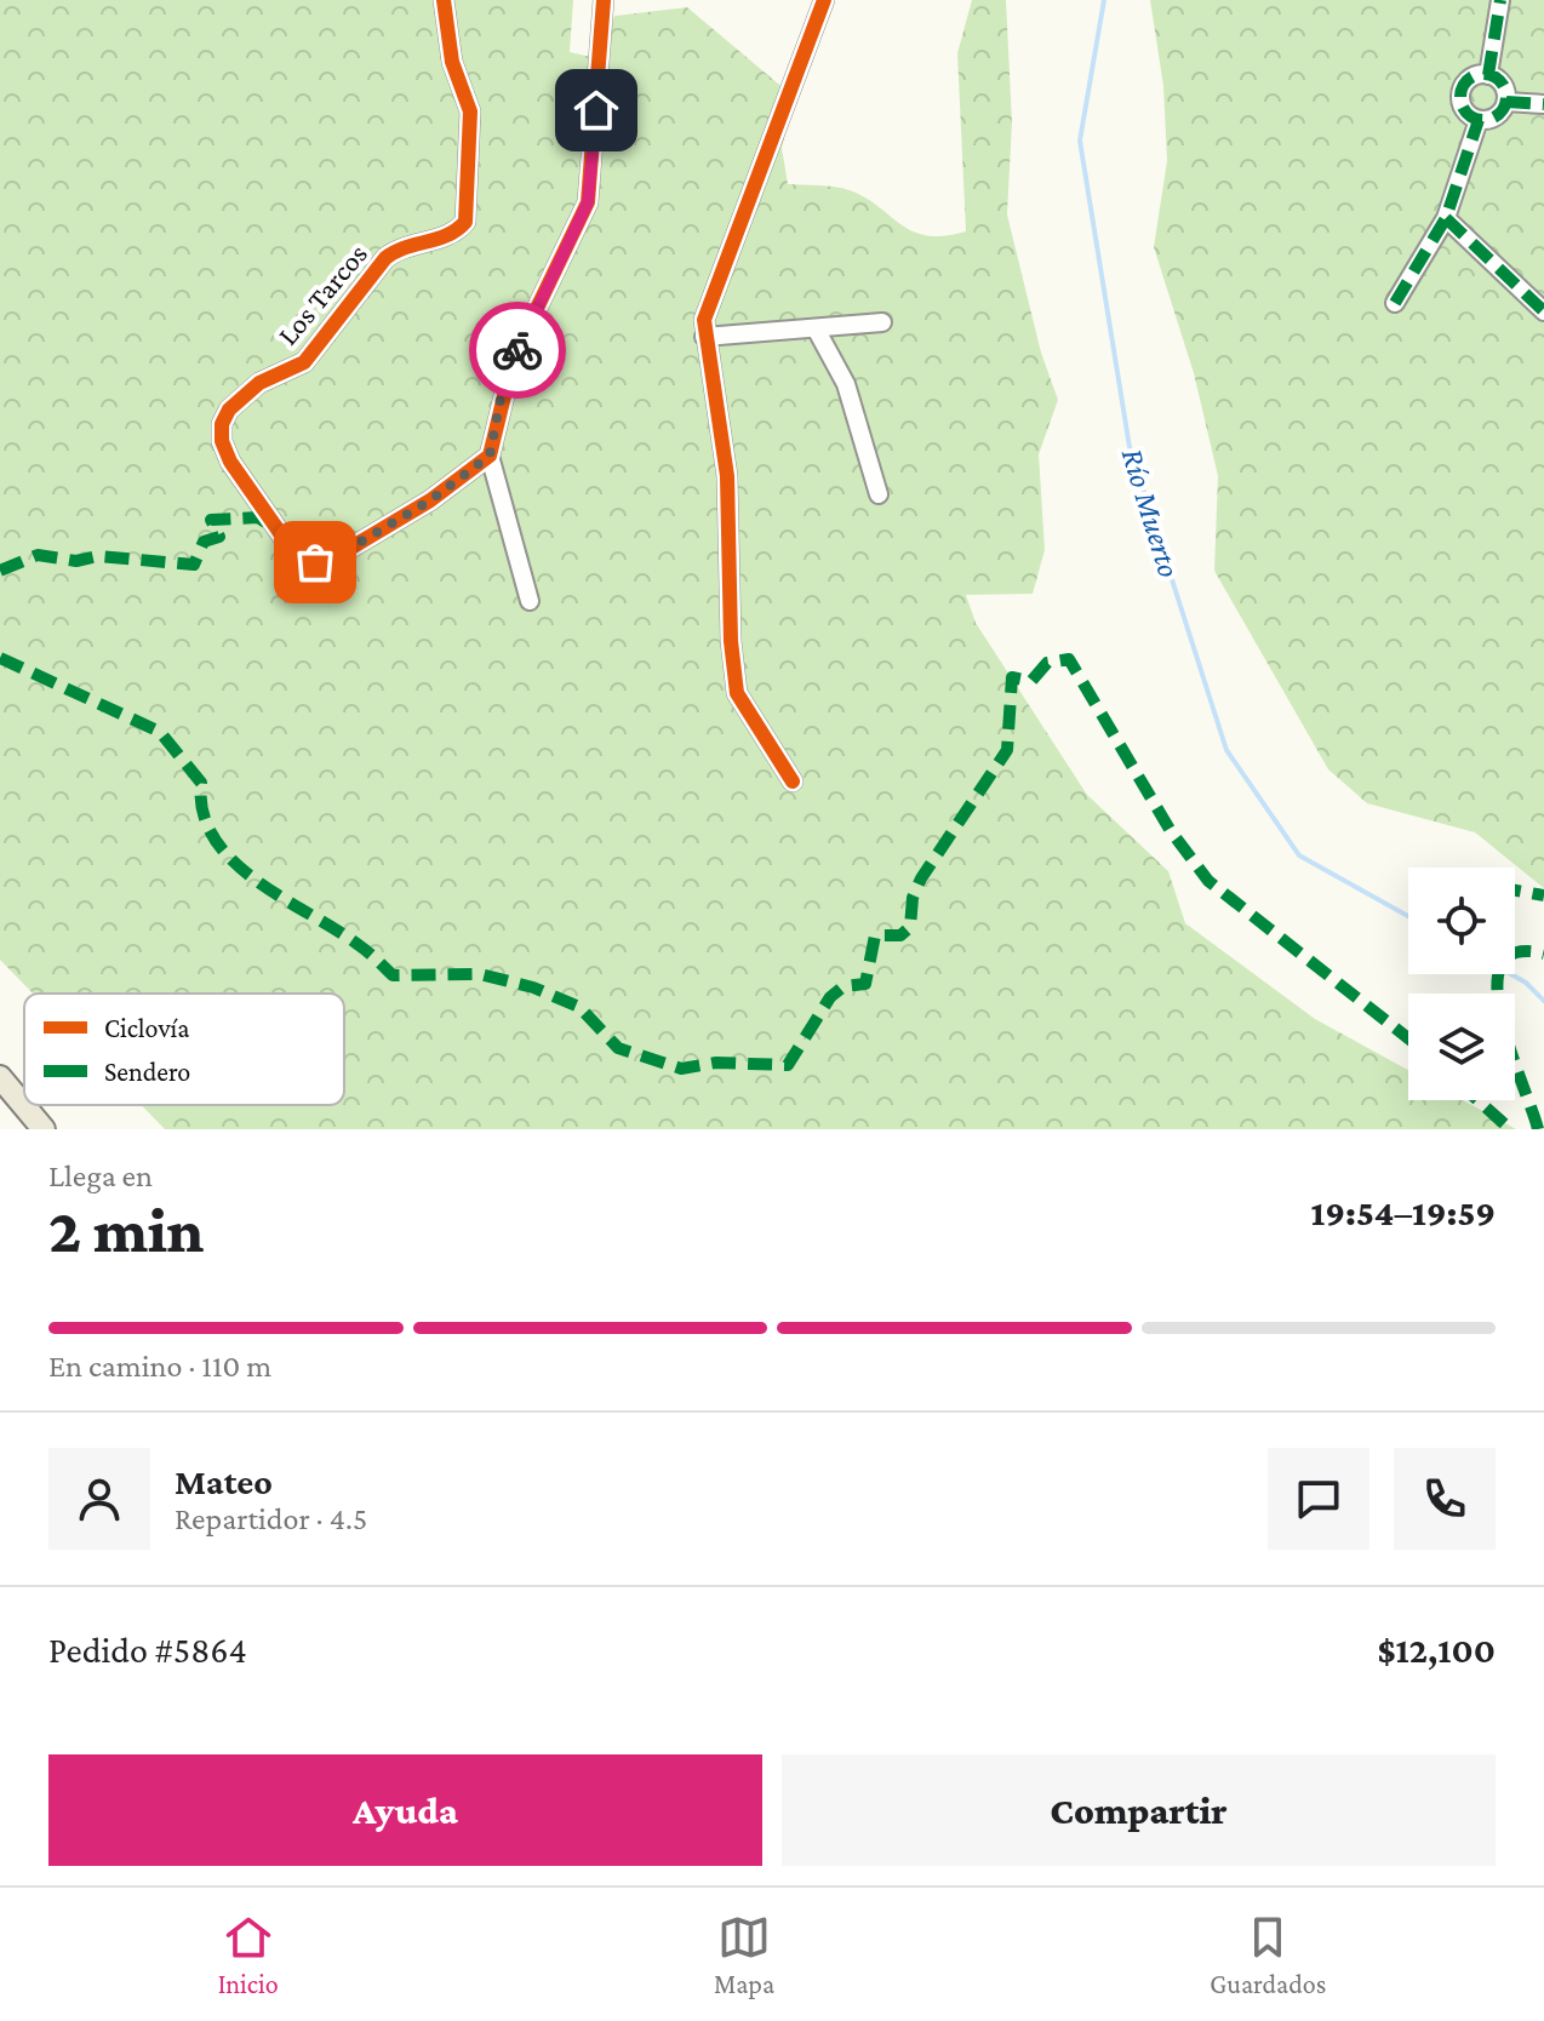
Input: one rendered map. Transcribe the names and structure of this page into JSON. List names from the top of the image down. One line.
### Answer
{"streets":{"street":["Los Tarcos"]},"water":["Río Muerto"],"legend":["Ciclovía","Sendero"],"page":{"heading":["2 min","Llega en","19:54–19:59"],"panel":["Mateo","Repartidor · 4.5","Pedido #5864","$12,100"],"bar":"En camino · 110 m","buttons":["Ayuda","Compartir"],"tabs":["Inicio","Mapa","Guardados"]}}
